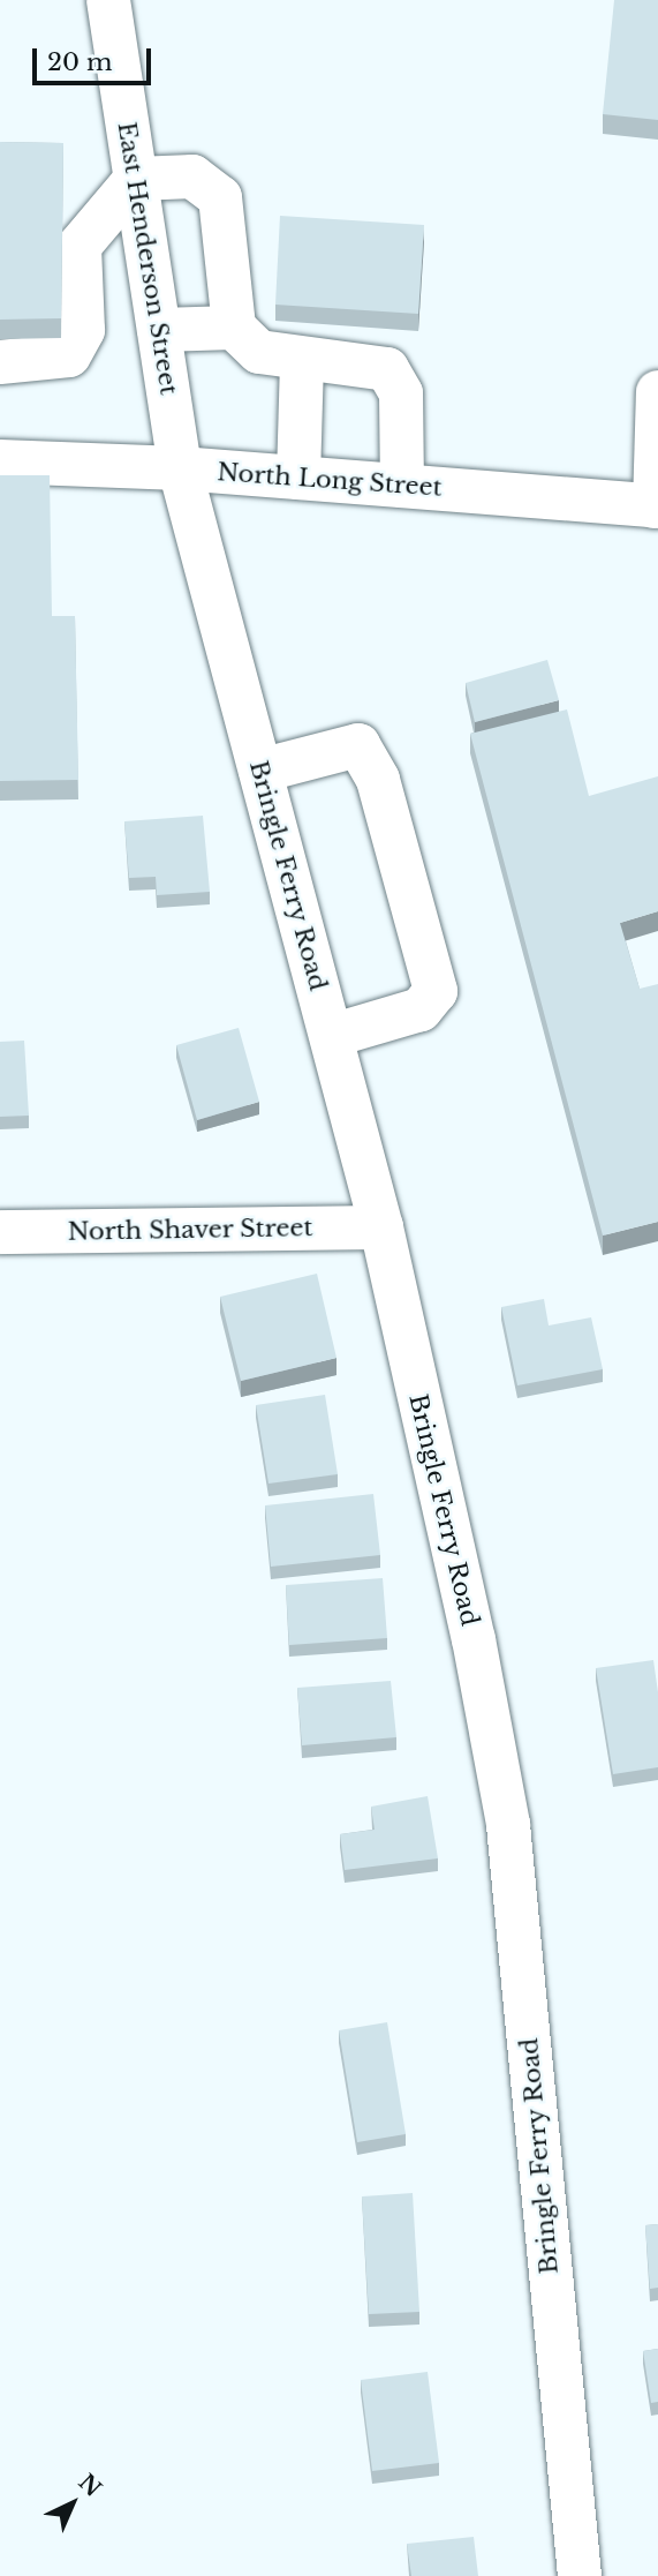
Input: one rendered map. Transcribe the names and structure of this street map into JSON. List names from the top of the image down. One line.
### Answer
{"streets":{"street":["East Henderson Street","North Long Street","Bringle Ferry Road","North Shaver Street"]},"crossings":[["East Henderson Street","North Long Street"],["East Henderson Street","Bringle Ferry Road"],["North Long Street","Bringle Ferry Road"],["Bringle Ferry Road","North Shaver Street"]],"scale_bar":"20 m","north":"top right"}
